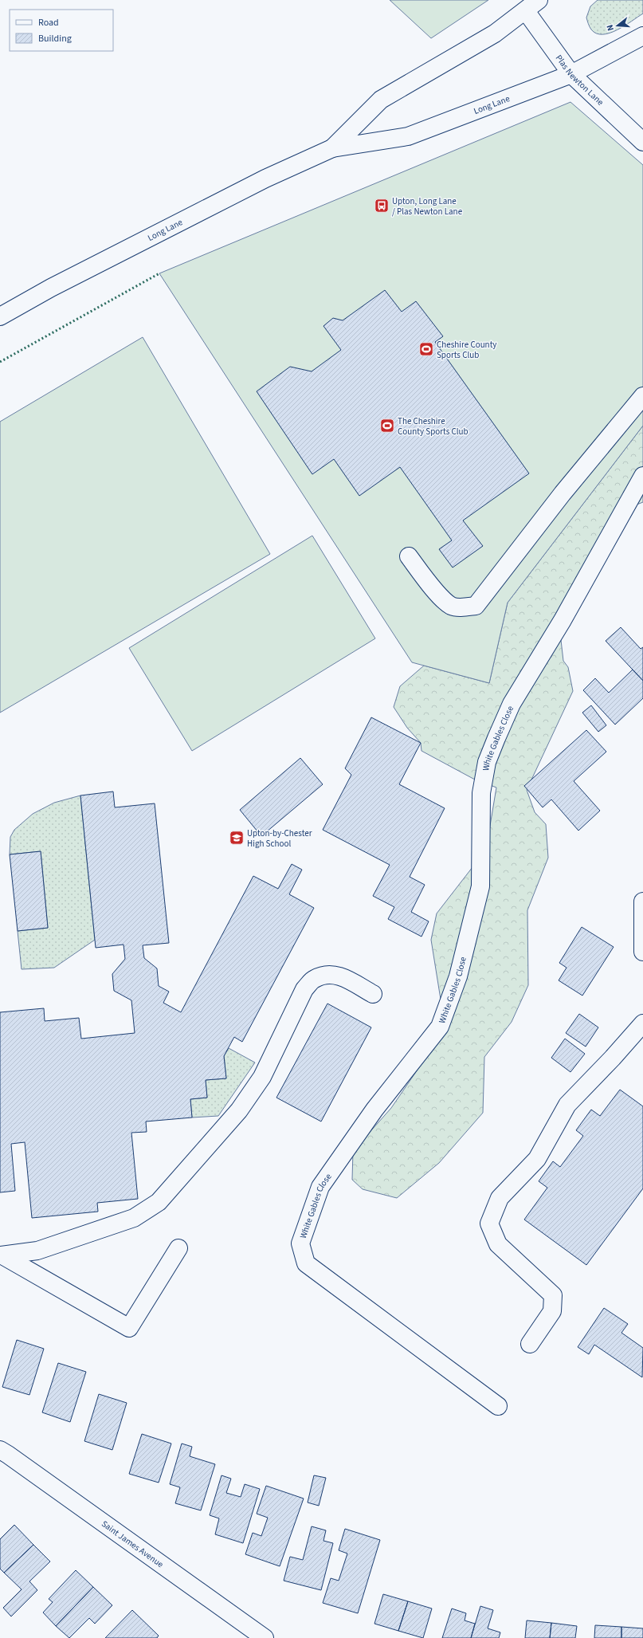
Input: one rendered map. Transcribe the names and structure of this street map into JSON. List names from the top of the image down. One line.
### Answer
{"streets":{"main road":["Plas Newton Lane","Long Lane","White Gables Close","Saint James Avenue"]},"crossings":[["Plas Newton Lane","Long Lane"]],"places":{"bus stop":["Upton, Long Lane / Plas Newton Lane"],"sports":["Cheshire County Sports Club","The Cheshire County Sports Club"],"school or university":["Upton-by-Chester High School"]},"legend":["Road","Building"],"north":"left"}
